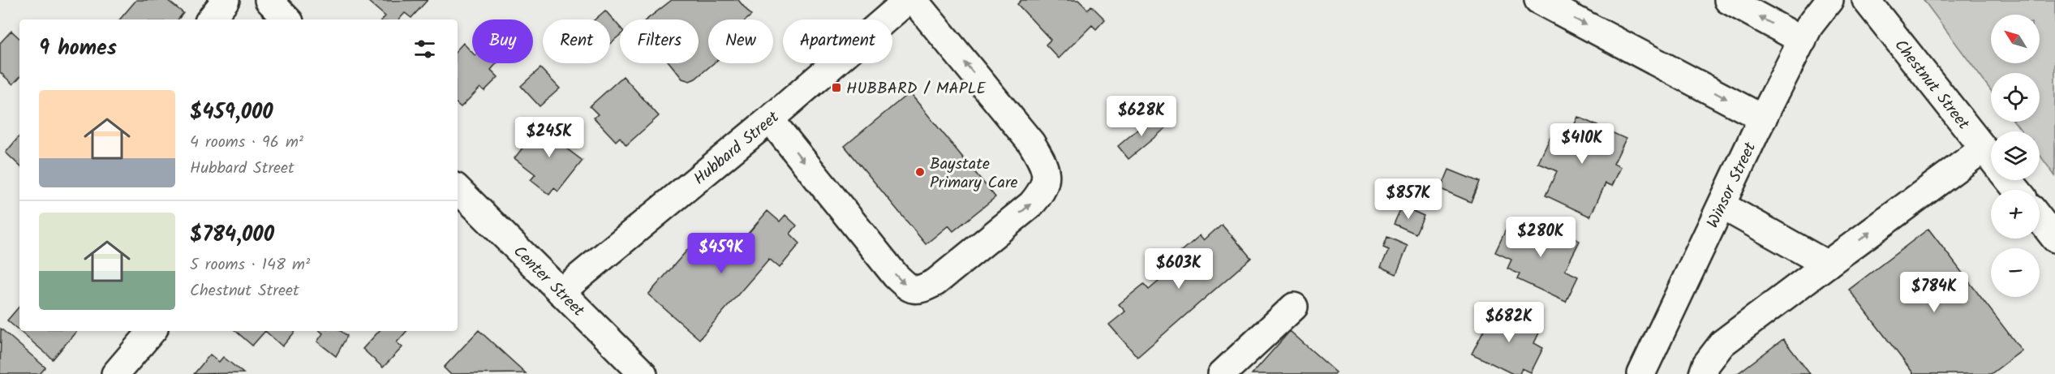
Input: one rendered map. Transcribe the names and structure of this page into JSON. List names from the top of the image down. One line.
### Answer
{"streets":{"street":["Chestnut Street","Hubbard Street","Winsor Street","Center Street"]},"crossings":[["Hubbard Street","Center Street"]],"places":{"transit":["HUBBARD / MAPLE"],"other":["Baystate Primary Care"]},"north":"top left","page":{"map_buttons":["+","−"],"chip":["Buy","Rent","Filters","New","Apartment"],"heading":"9 homes","list":[{"name":"$459,000","note":"4 rooms · 96 m² · Hubbard Street"},{"name":"$784,000","note":"5 rooms · 148 m² · Chestnut Street"}],"price":["$628K","$245K","$410K","$857K","$280K","$459K","$603K","$784K","$682K"]}}
